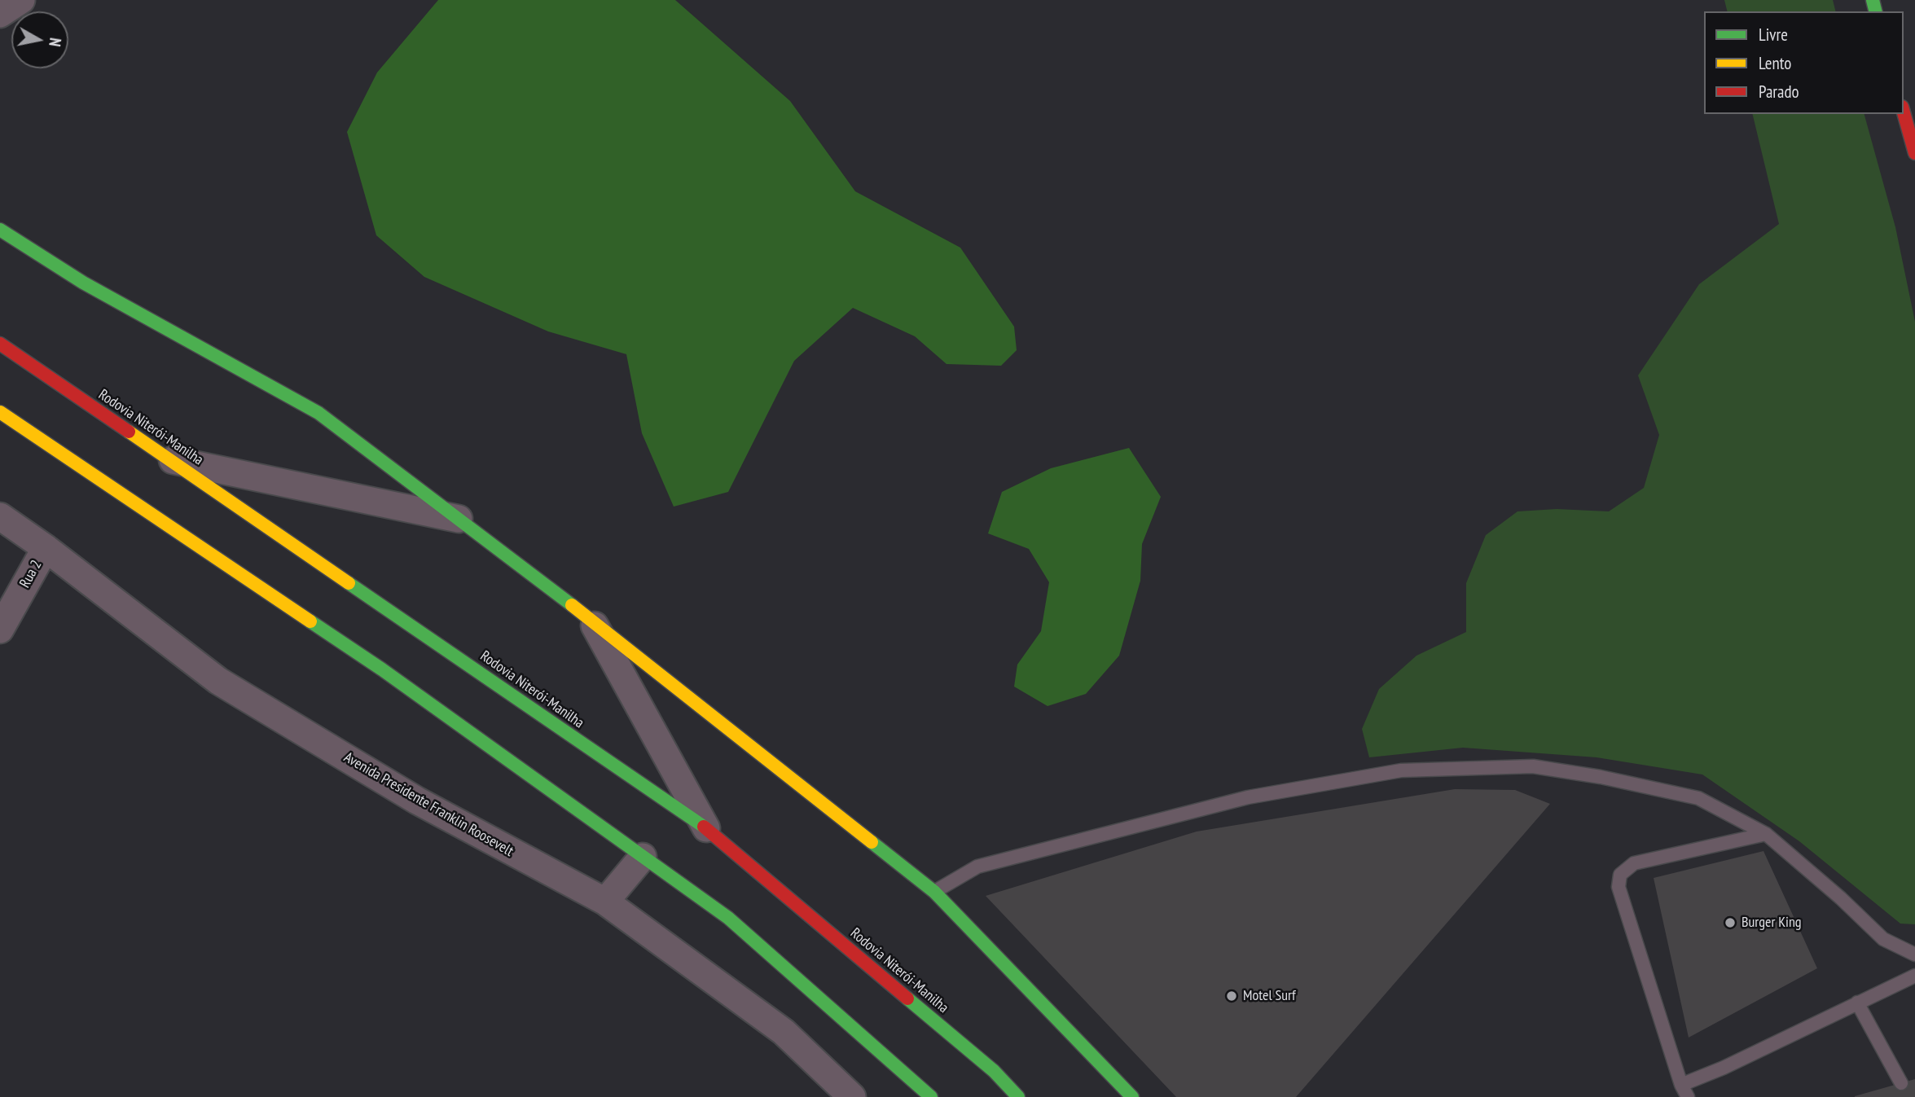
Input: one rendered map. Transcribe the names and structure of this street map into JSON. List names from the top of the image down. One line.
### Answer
{"streets":{"main road":["Rodovia Niterói-Manilha"],"street":["Rua 2","Avenida Presidente Franklin Roosevelt"]},"crossings":[["Rua 2","Avenida Presidente Franklin Roosevelt"]],"places":["Burger King","Motel Surf"],"legend":["Livre","Lento","Parado"],"north":"right"}
